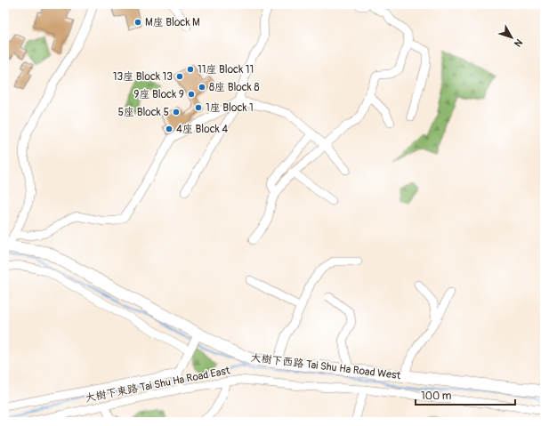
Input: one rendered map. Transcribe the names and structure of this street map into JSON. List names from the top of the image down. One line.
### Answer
{"streets":{"street":["大樹下西路 Tai Shu Ha Road West","大樹下東路 Tai Shu Ha Road East"]},"places":["M座 Block M","11座 Block 11","13座 Block 13","8座 Block 8","9座 Block 9","1座 Block 1","5座 Block 5","4座 Block 4"],"scale_bar":"100 m","north":"bottom right"}
